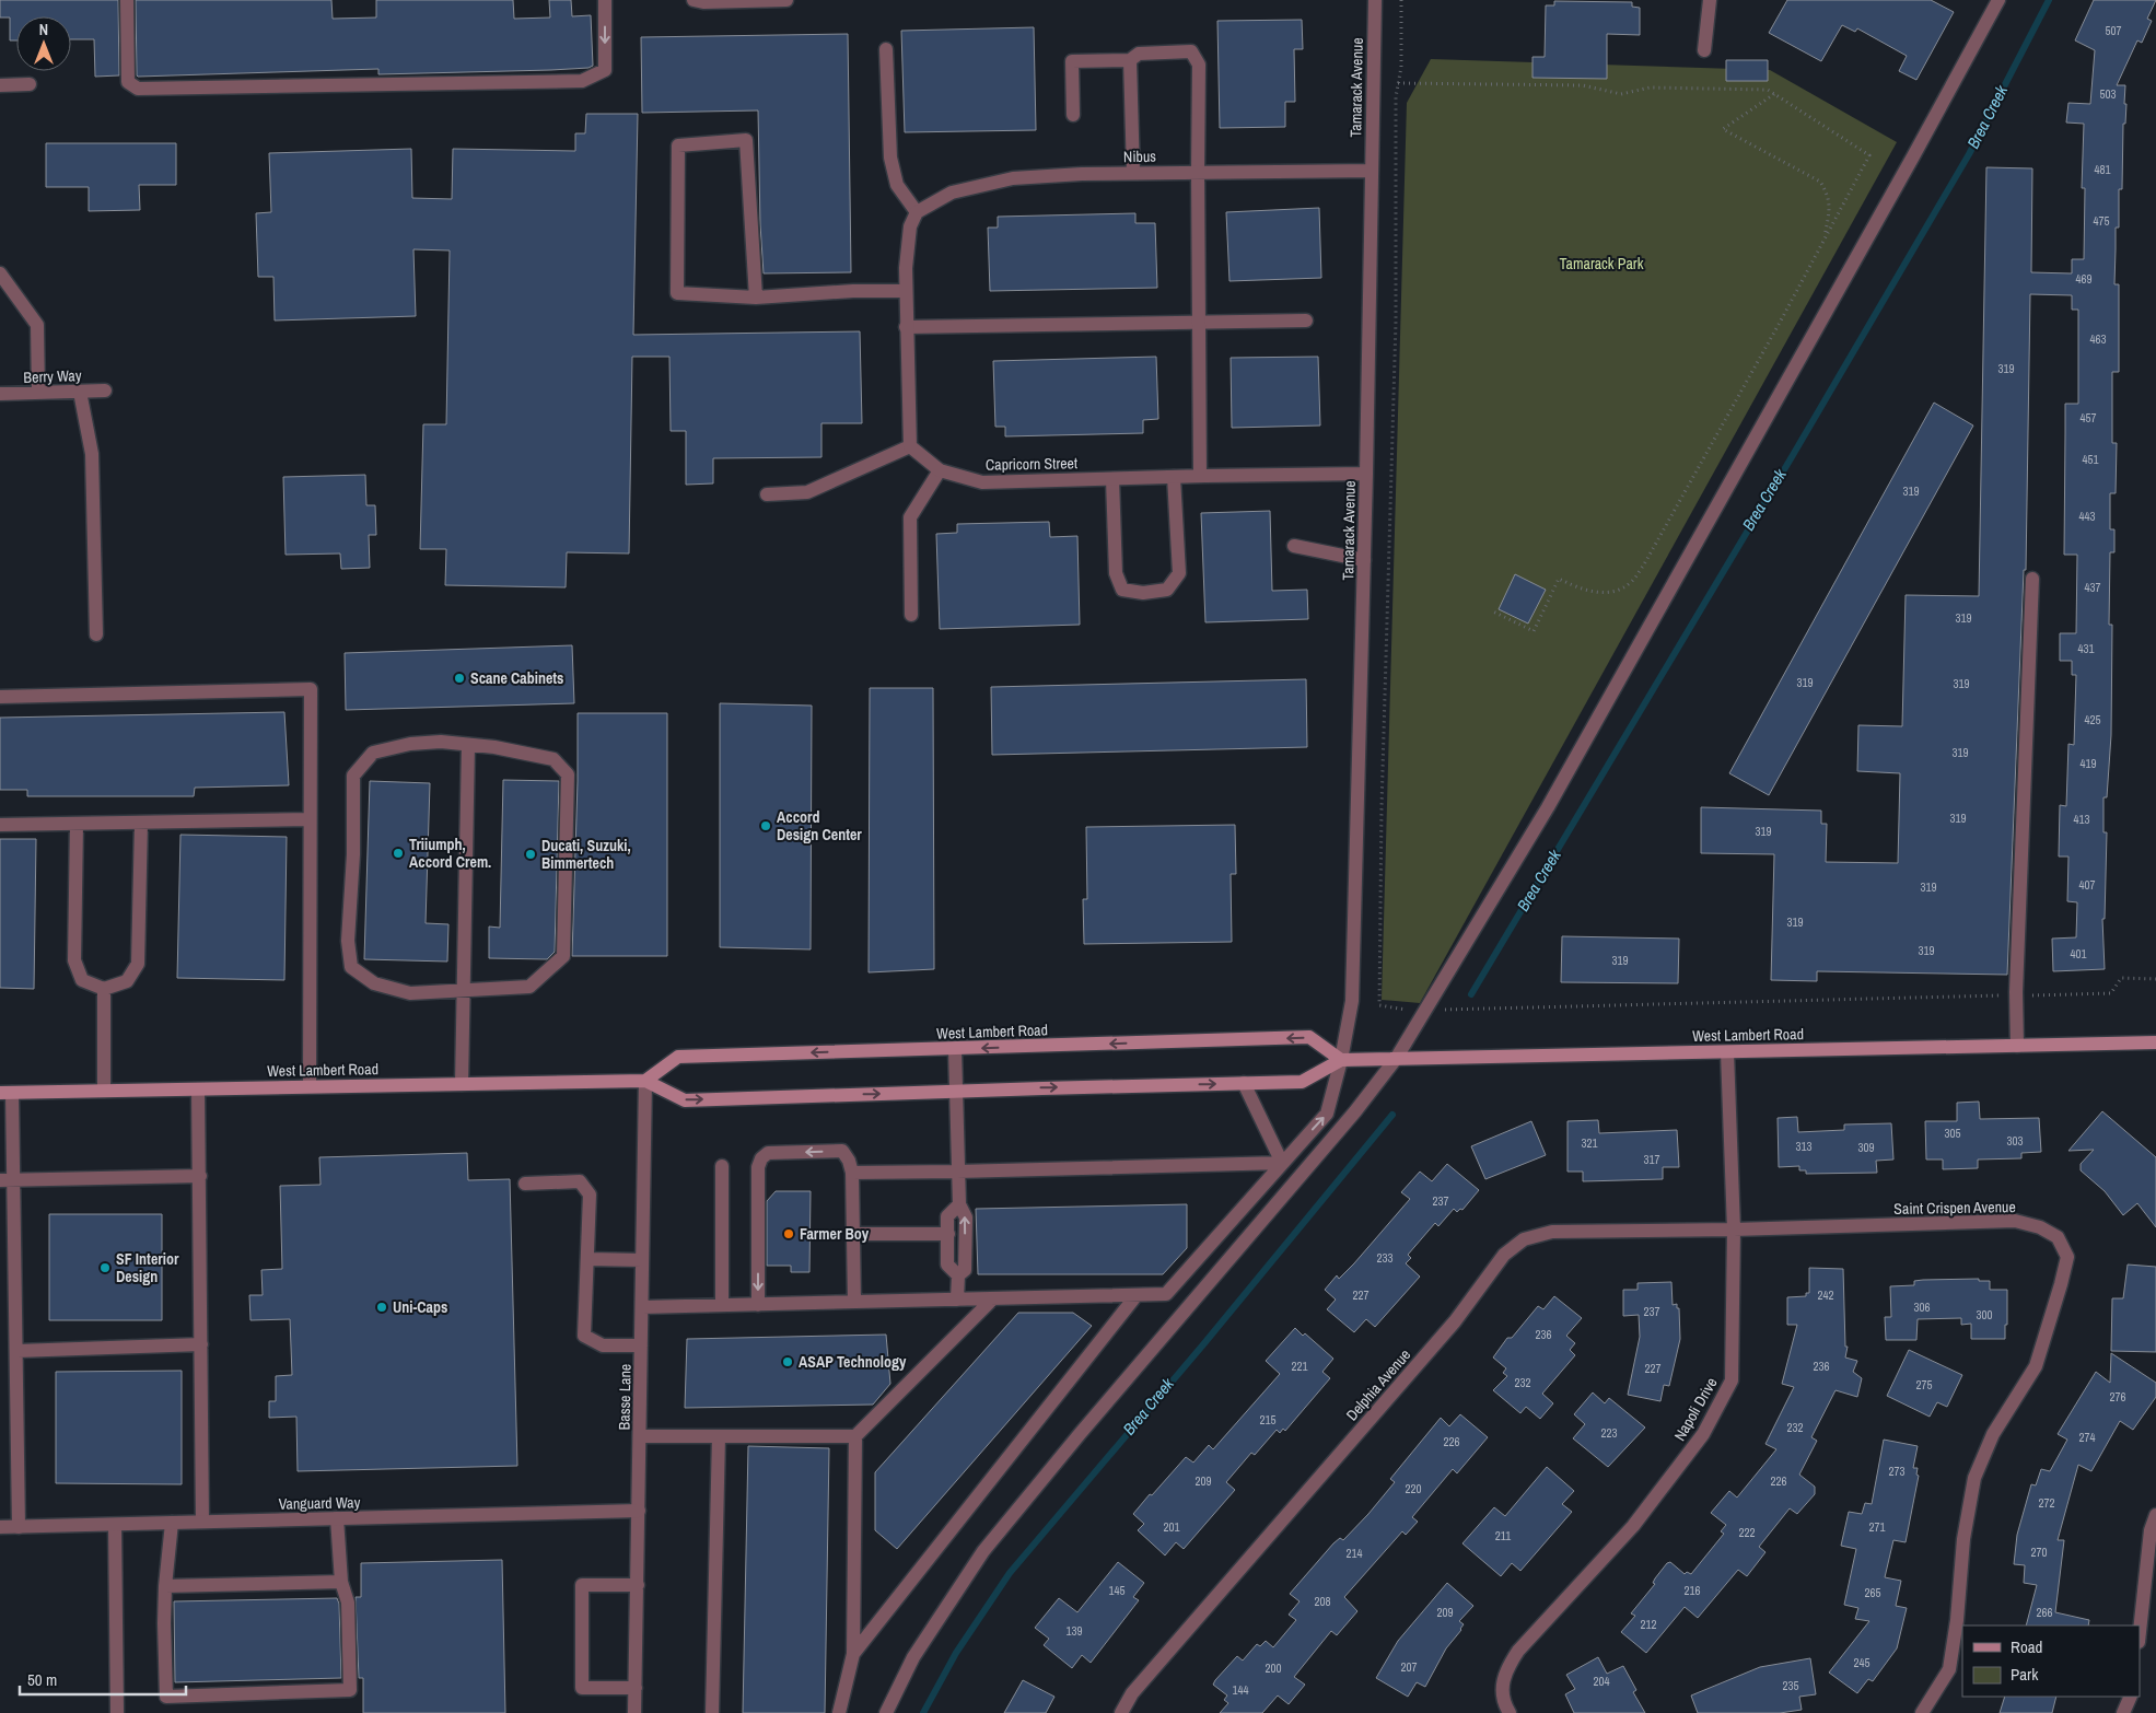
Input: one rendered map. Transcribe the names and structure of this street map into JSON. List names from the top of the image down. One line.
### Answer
{"streets":{"main road":["West Lambert Road"],"street":["Tamarack Avenue","Nibus","Berry Way","Capricorn Street","Saint Crispen Avenue","Delphia Avenue","Basse Lane","Napoli Drive","Vanguard Way"]},"crossings":[["Tamarack Avenue","Nibus"],["Tamarack Avenue","Capricorn Street"],["Tamarack Avenue","West Lambert Road"],["Tamarack Avenue","Basse Lane"],["West Lambert Road","Basse Lane"],["West Lambert Road","Napoli Drive"],["Saint Crispen Avenue","Delphia Avenue"],["Saint Crispen Avenue","Napoli Drive"],["Delphia Avenue","Napoli Drive"],["Basse Lane","Vanguard Way"]],"water":["Brea Creek"],"parks":["Tamarack Park"],"places":["Scane Cabinets","Accord Design Center","Triiumph, Accord Crem.","Ducati, Suzuki, Bimmertech","Farmer Boy","SF Interior Design","Uni-Caps","ASAP Technology"],"house_numbers":["507","503","481","475","469","463","319","457","451","319","443","437","319","431","319","319","425","319","419","319","413","319","407","319","319","319","401","319","305","303","321","313","309","317","237","233","227","242","306","237","300","236","221","236","227","232","275","276","215","232","223","274","226","273","209","226","220","272","201","271","222","211","270","214","145","216","265","208","209","266","212","139","245","207","200","204","235","144"],"legend":["Road","Park"],"scale_bar":"50 m","north":"top"}
